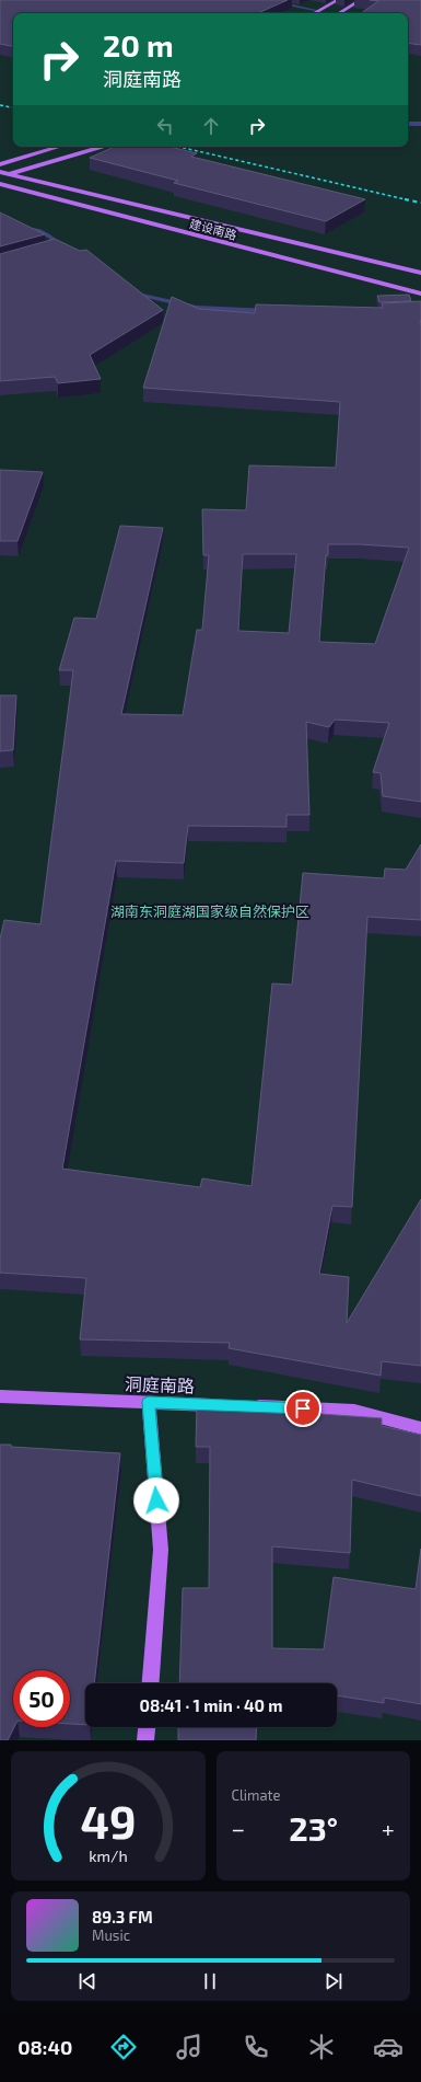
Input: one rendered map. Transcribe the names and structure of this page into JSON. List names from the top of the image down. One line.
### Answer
{"streets":{"main road":["建设南路","洞庭南路"]},"parks":["湖南东洞庭湖国家级自然保护区"],"page":{"turn":["20 m","洞庭南路"],"limit":"50","trip":"08:41 · 1 min · 40 m","tile":"Climate","heat":["−","23°","+"],"song":["89.3 FM","Music"],"tabs":"08:40","gauge":["49","km/h"]}}
